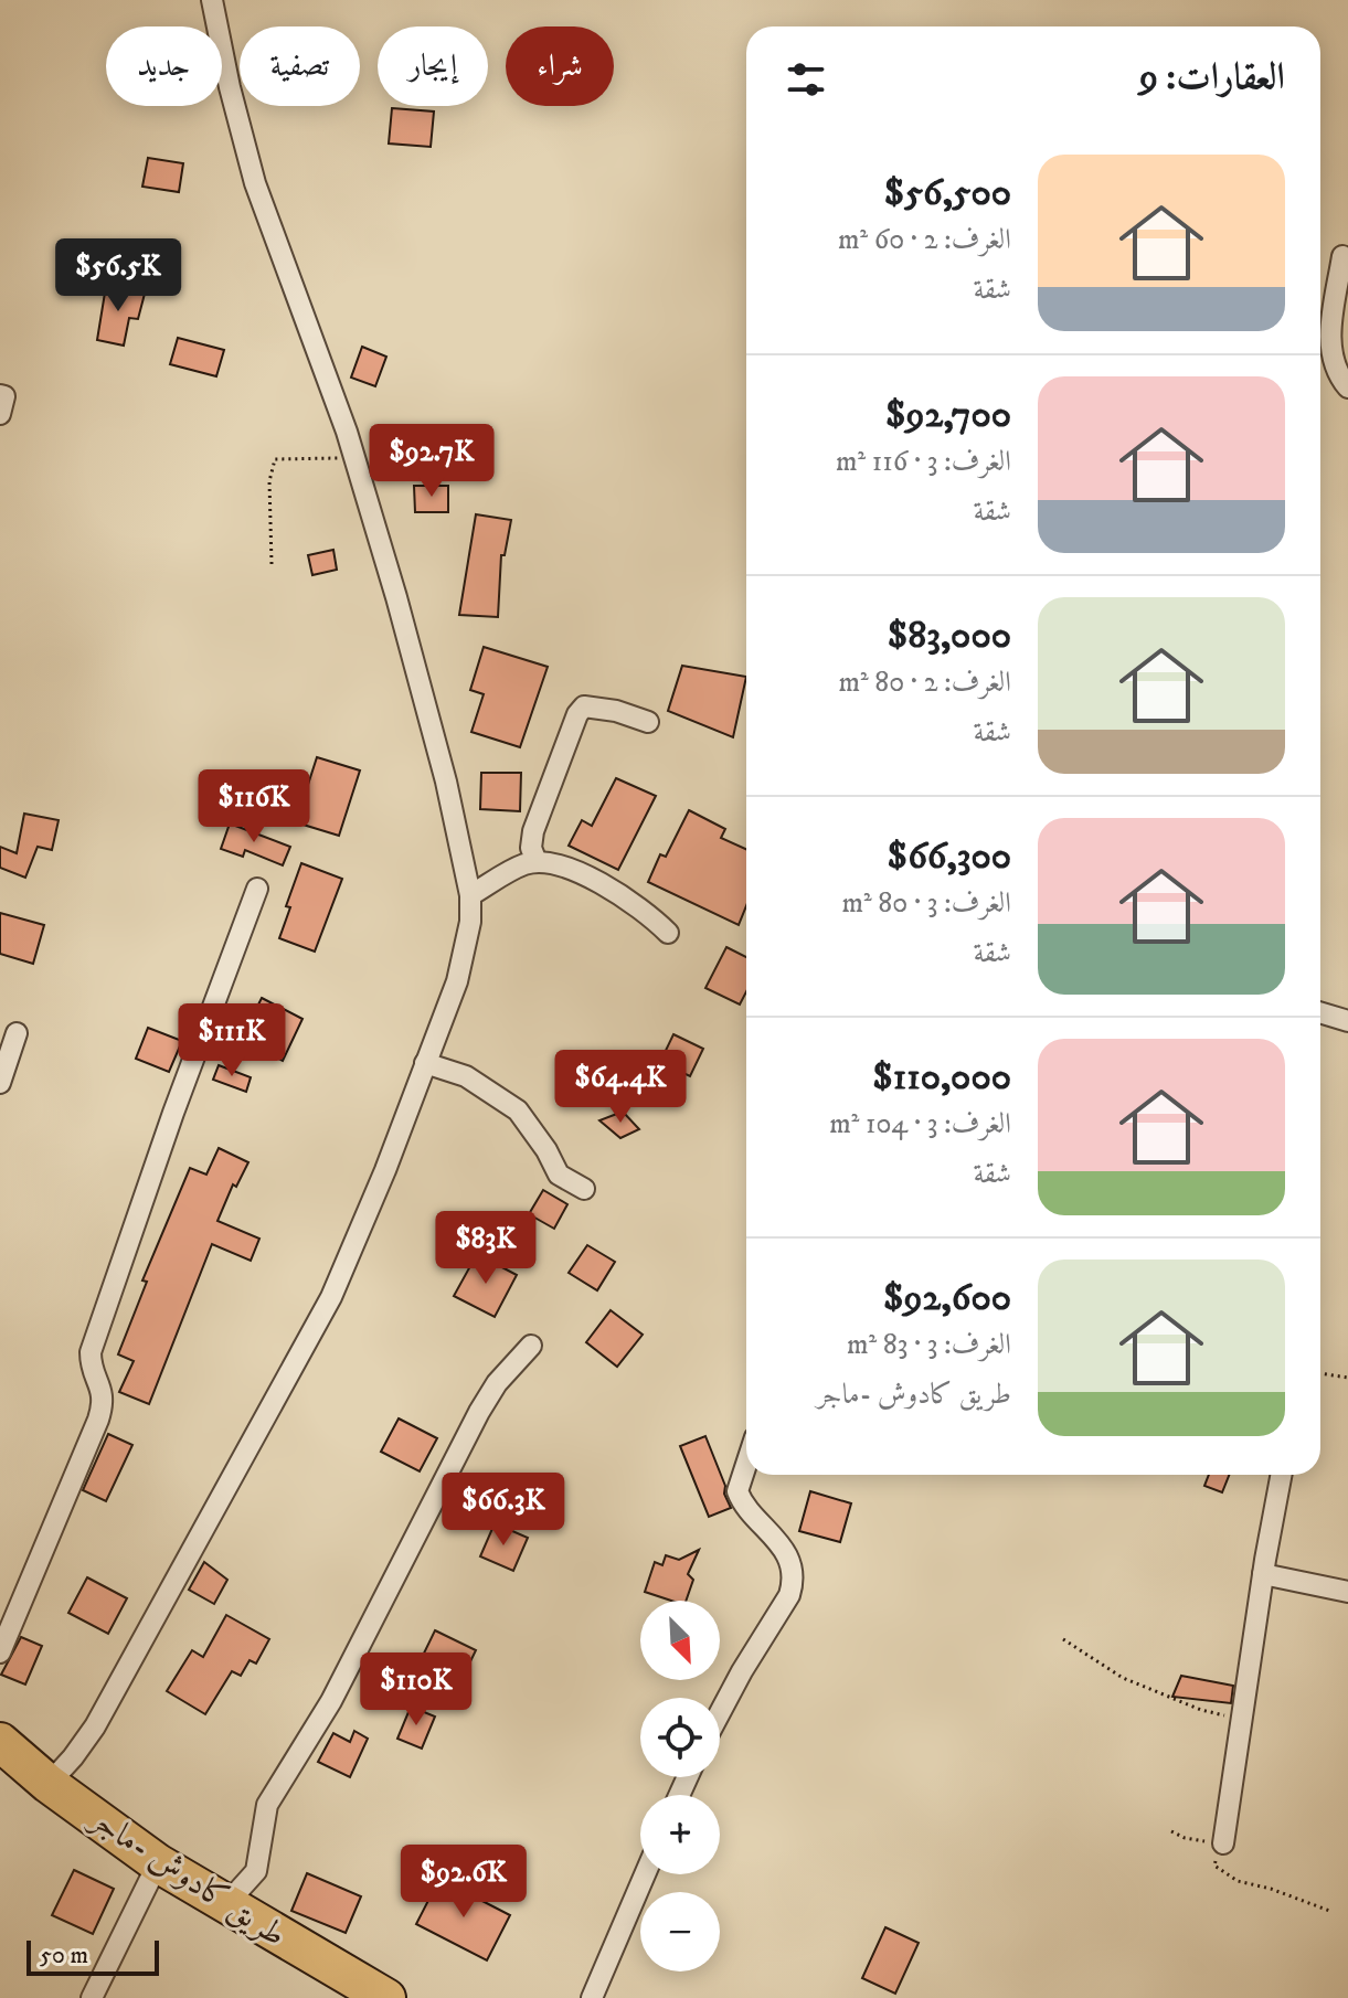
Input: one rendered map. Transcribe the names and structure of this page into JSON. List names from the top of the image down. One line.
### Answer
{"streets":{"highway":["طريق كادوش -ماجر"]},"scale_bar":"50 m","north":"bottom right","page":{"chip":["شراء","إيجار","تصفية","جديد"],"heading":"العقارات: 9","list":[{"name":"$56,500","note":"الغرف: 2 · 60 m² · شقة"},{"name":"$92,700","note":"الغرف: 3 · 116 m² · شقة"},{"name":"$83,000","note":"الغرف: 2 · 80 m² · شقة"},{"name":"$66,300","note":"الغرف: 3 · 80 m² · شقة"},{"name":"$110,000","note":"الغرف: 3 · 104 m² · شقة"},{"name":"$92,600","note":"الغرف: 3 · 83 m² · طريق كادوش -ماجر"}],"price":["$56.5K","$92.7K","$116K","$111K","$64.4K","$83K","$66.3K","$110K","$92.6K"],"map_buttons":["+","−"],"scale":"50 m"}}
